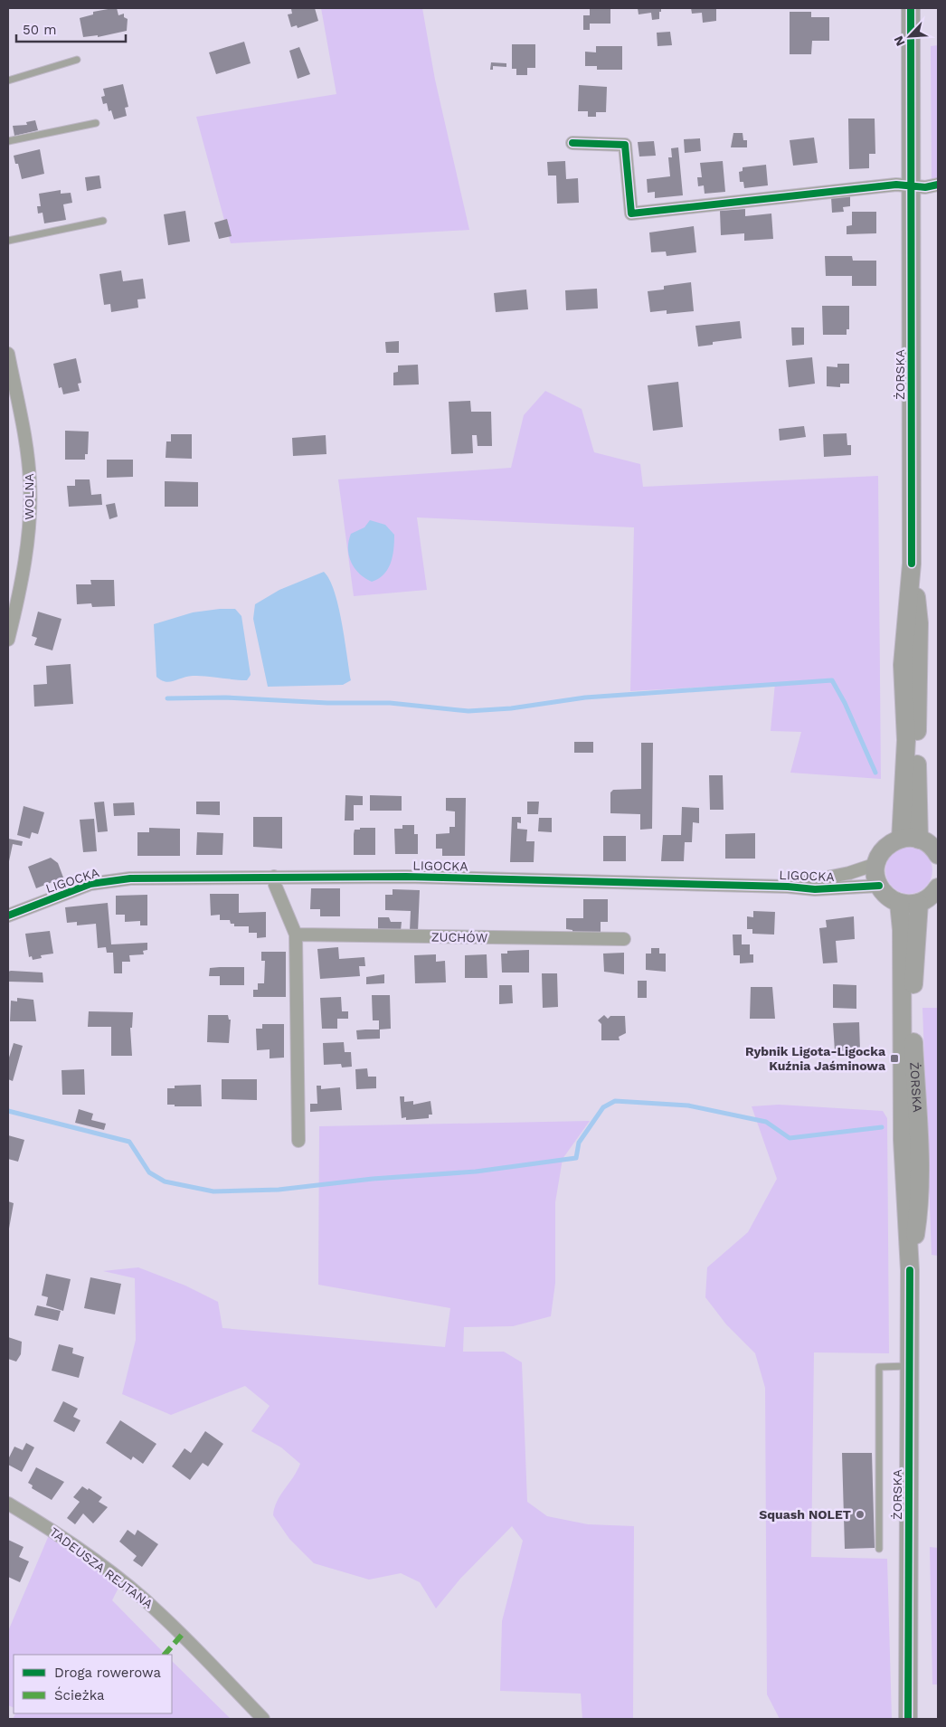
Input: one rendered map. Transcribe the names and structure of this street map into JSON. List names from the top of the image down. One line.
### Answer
{"streets":{"main road":["ŻORSKA"],"street":["WOLNA","LIGOCKA","ZUCHÓW","TADEUSZA REJTANA"]},"places":{"transit":["Rybnik Ligota-Ligocka Kuźnia Jaśminowa"],"other":["Squash NOLET"]},"legend":["Droga rowerowa","Ścieżka"],"scale_bar":"50 m","north":"bottom left"}
